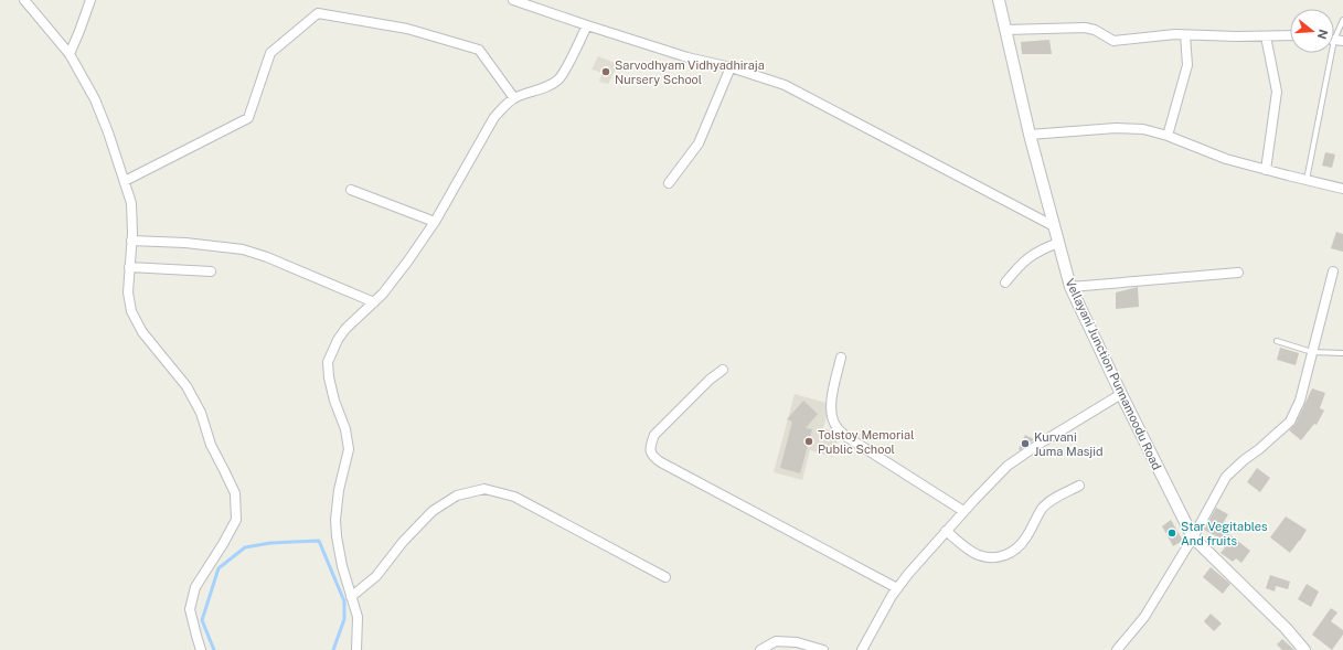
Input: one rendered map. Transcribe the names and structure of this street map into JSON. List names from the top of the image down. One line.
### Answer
{"streets":{"street":["Vellayani Junction Punnamoodu Road"]},"places":["Sarvodhyam Vidhyadhiraja Nursery School","Tolstoy Memorial Public School","Kurvani Juma Masjid","Star Vegitables And fruits"],"north":"right"}
